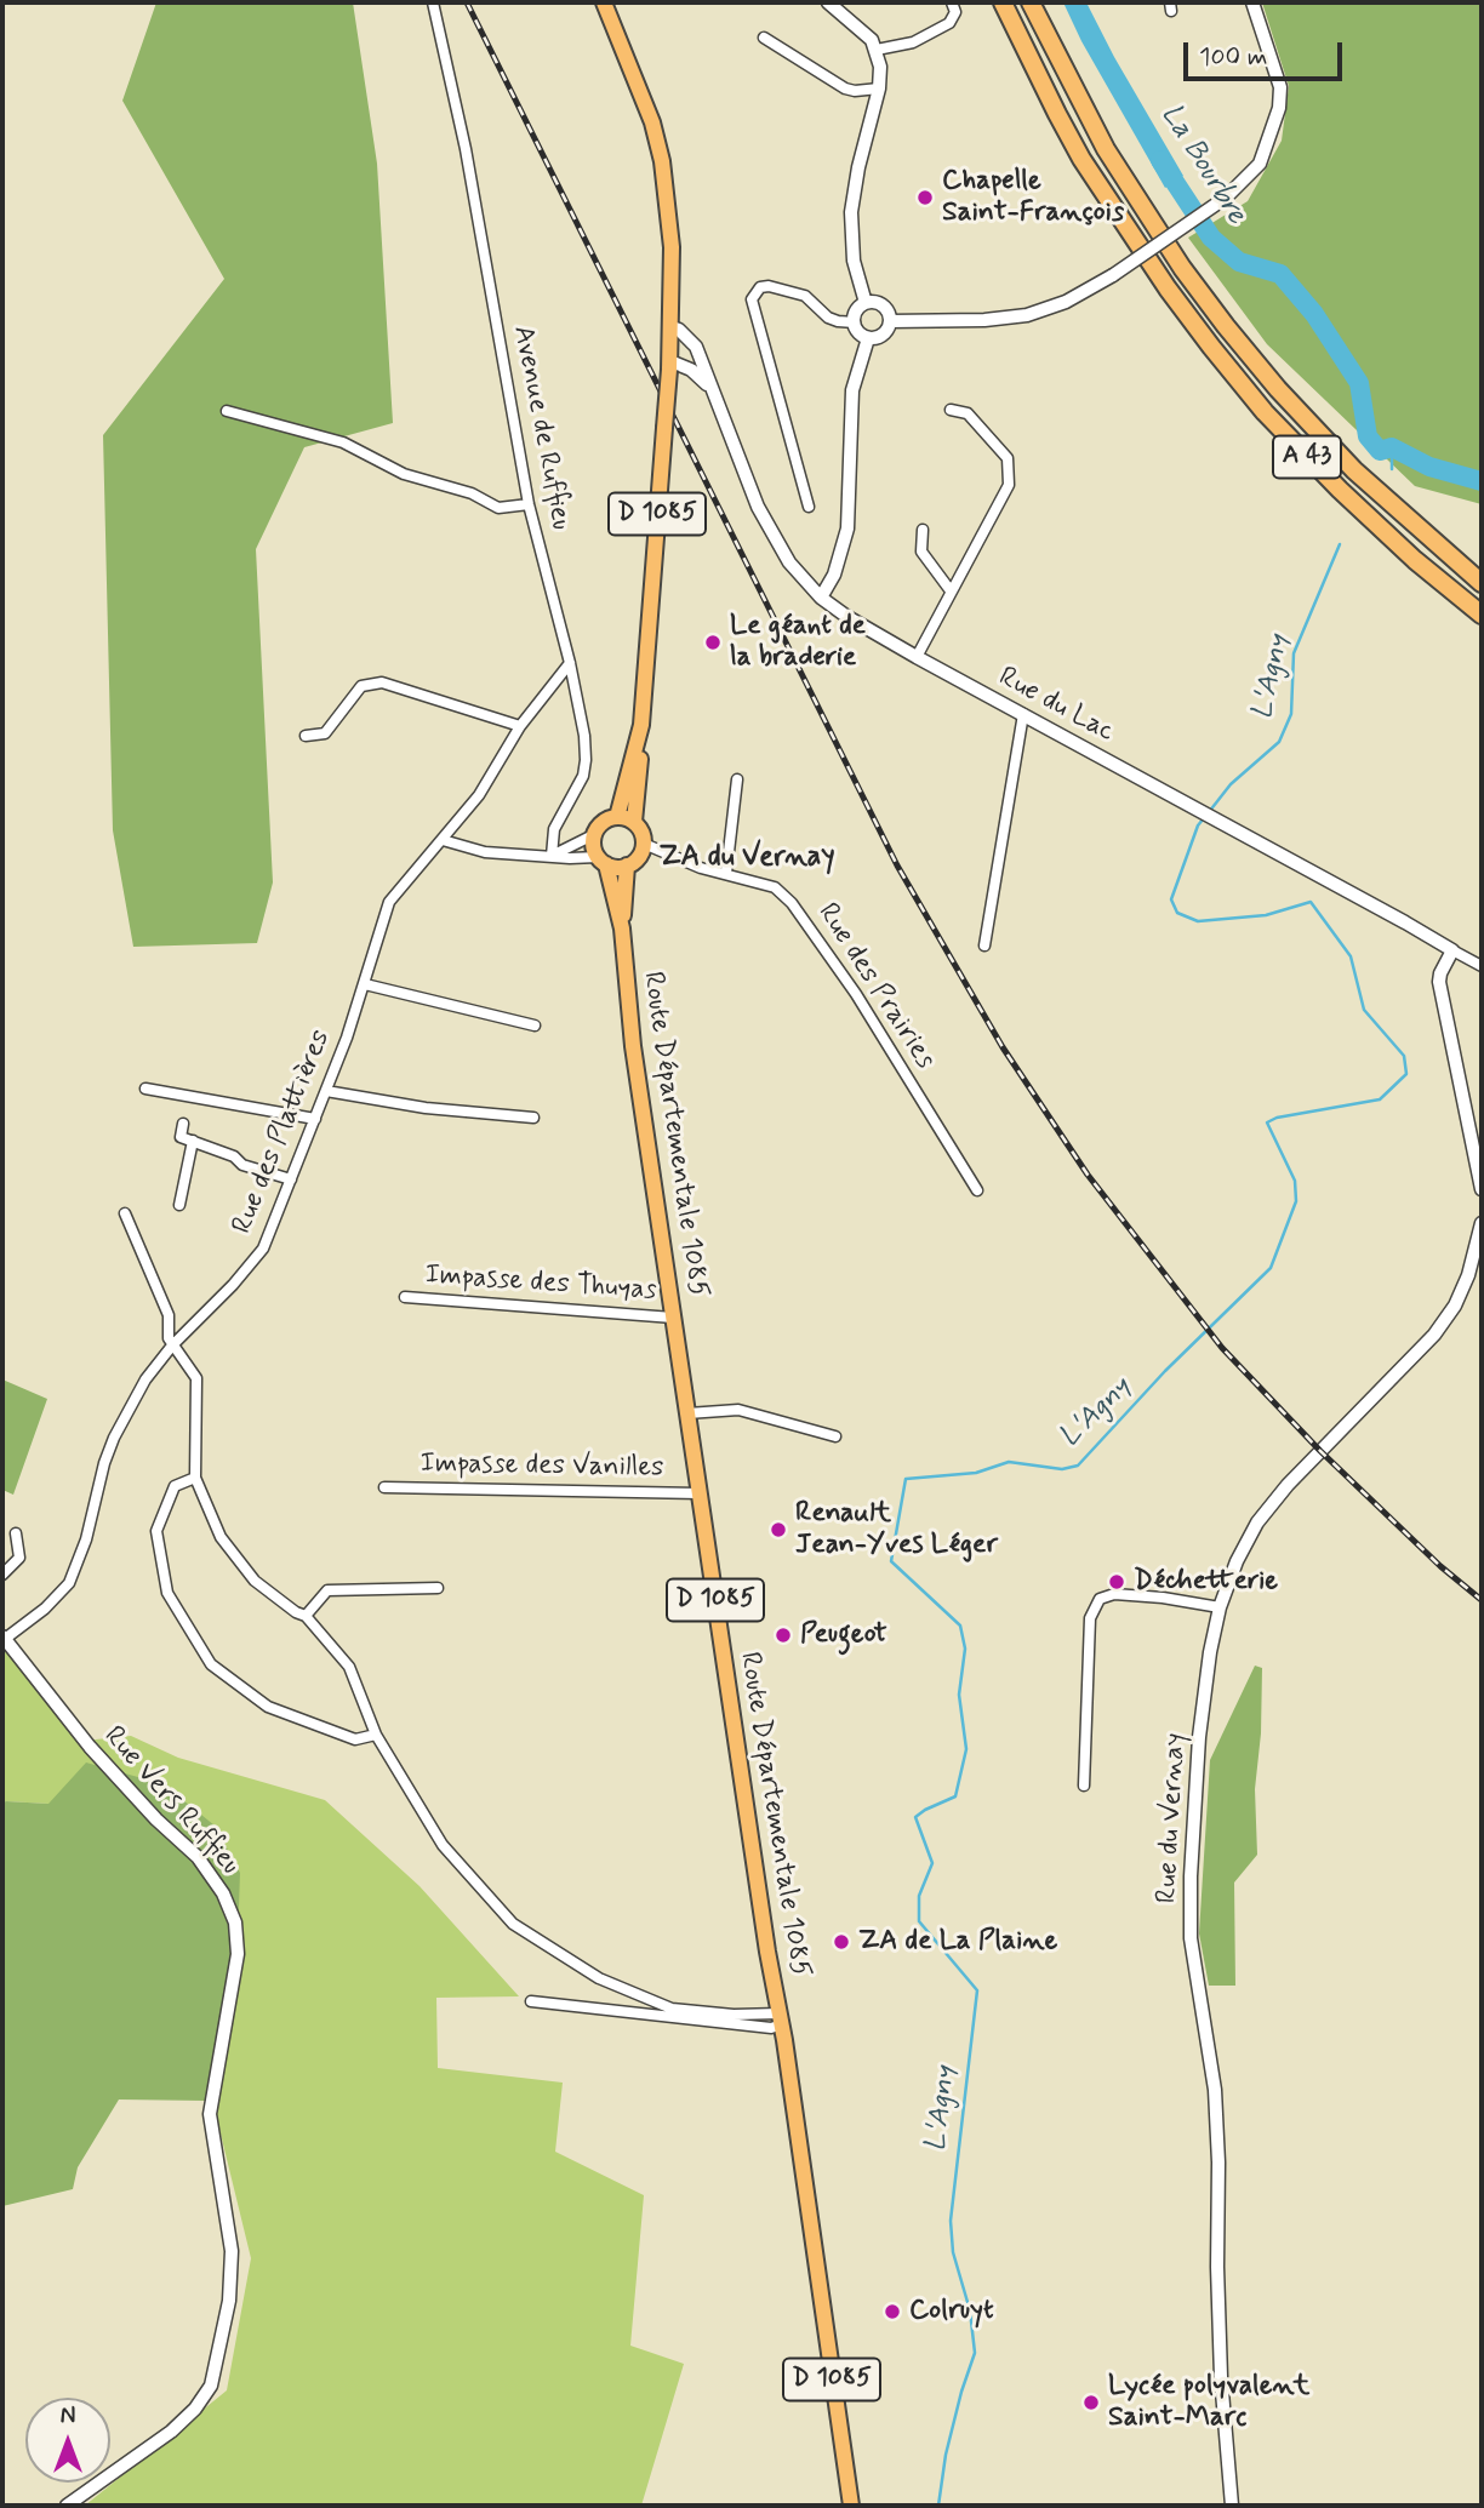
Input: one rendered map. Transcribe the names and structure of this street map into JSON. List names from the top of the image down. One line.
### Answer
{"streets":{"highway":["A 43"],"main road":["D 1085","Route Départementale 1085"],"street":["Avenue de Ruffieu","Rue du Lac","Rue des Prairies","Rue des Plattières","Impasse des Thuyas","Impasse des Vanilles","Rue Vers Ruffieu","Rue du Vernay"]},"crossings":[["Avenue de Ruffieu","Rue des Plattières"],["D 1085","Rue du Lac"],["D 1085","Rue des Prairies"],["D 1085","Route Départementale 1085"],["Rue des Plattières","Rue Vers Ruffieu"],["Route Départementale 1085","Impasse des Thuyas"],["Route Départementale 1085","Impasse des Vanilles"]],"districts":["ZA du Vernay"],"water":["La Bourbre","L'Agny"],"places":["Chapelle Saint-François","Le géant de la braderie","Renault Jean-Yves Léger","Déchetterie","Peugeot","ZA de La Plaine","Colruyt","Lycée polyvalent Saint-Marc"],"scale_bar":"100 m","north":"top"}
